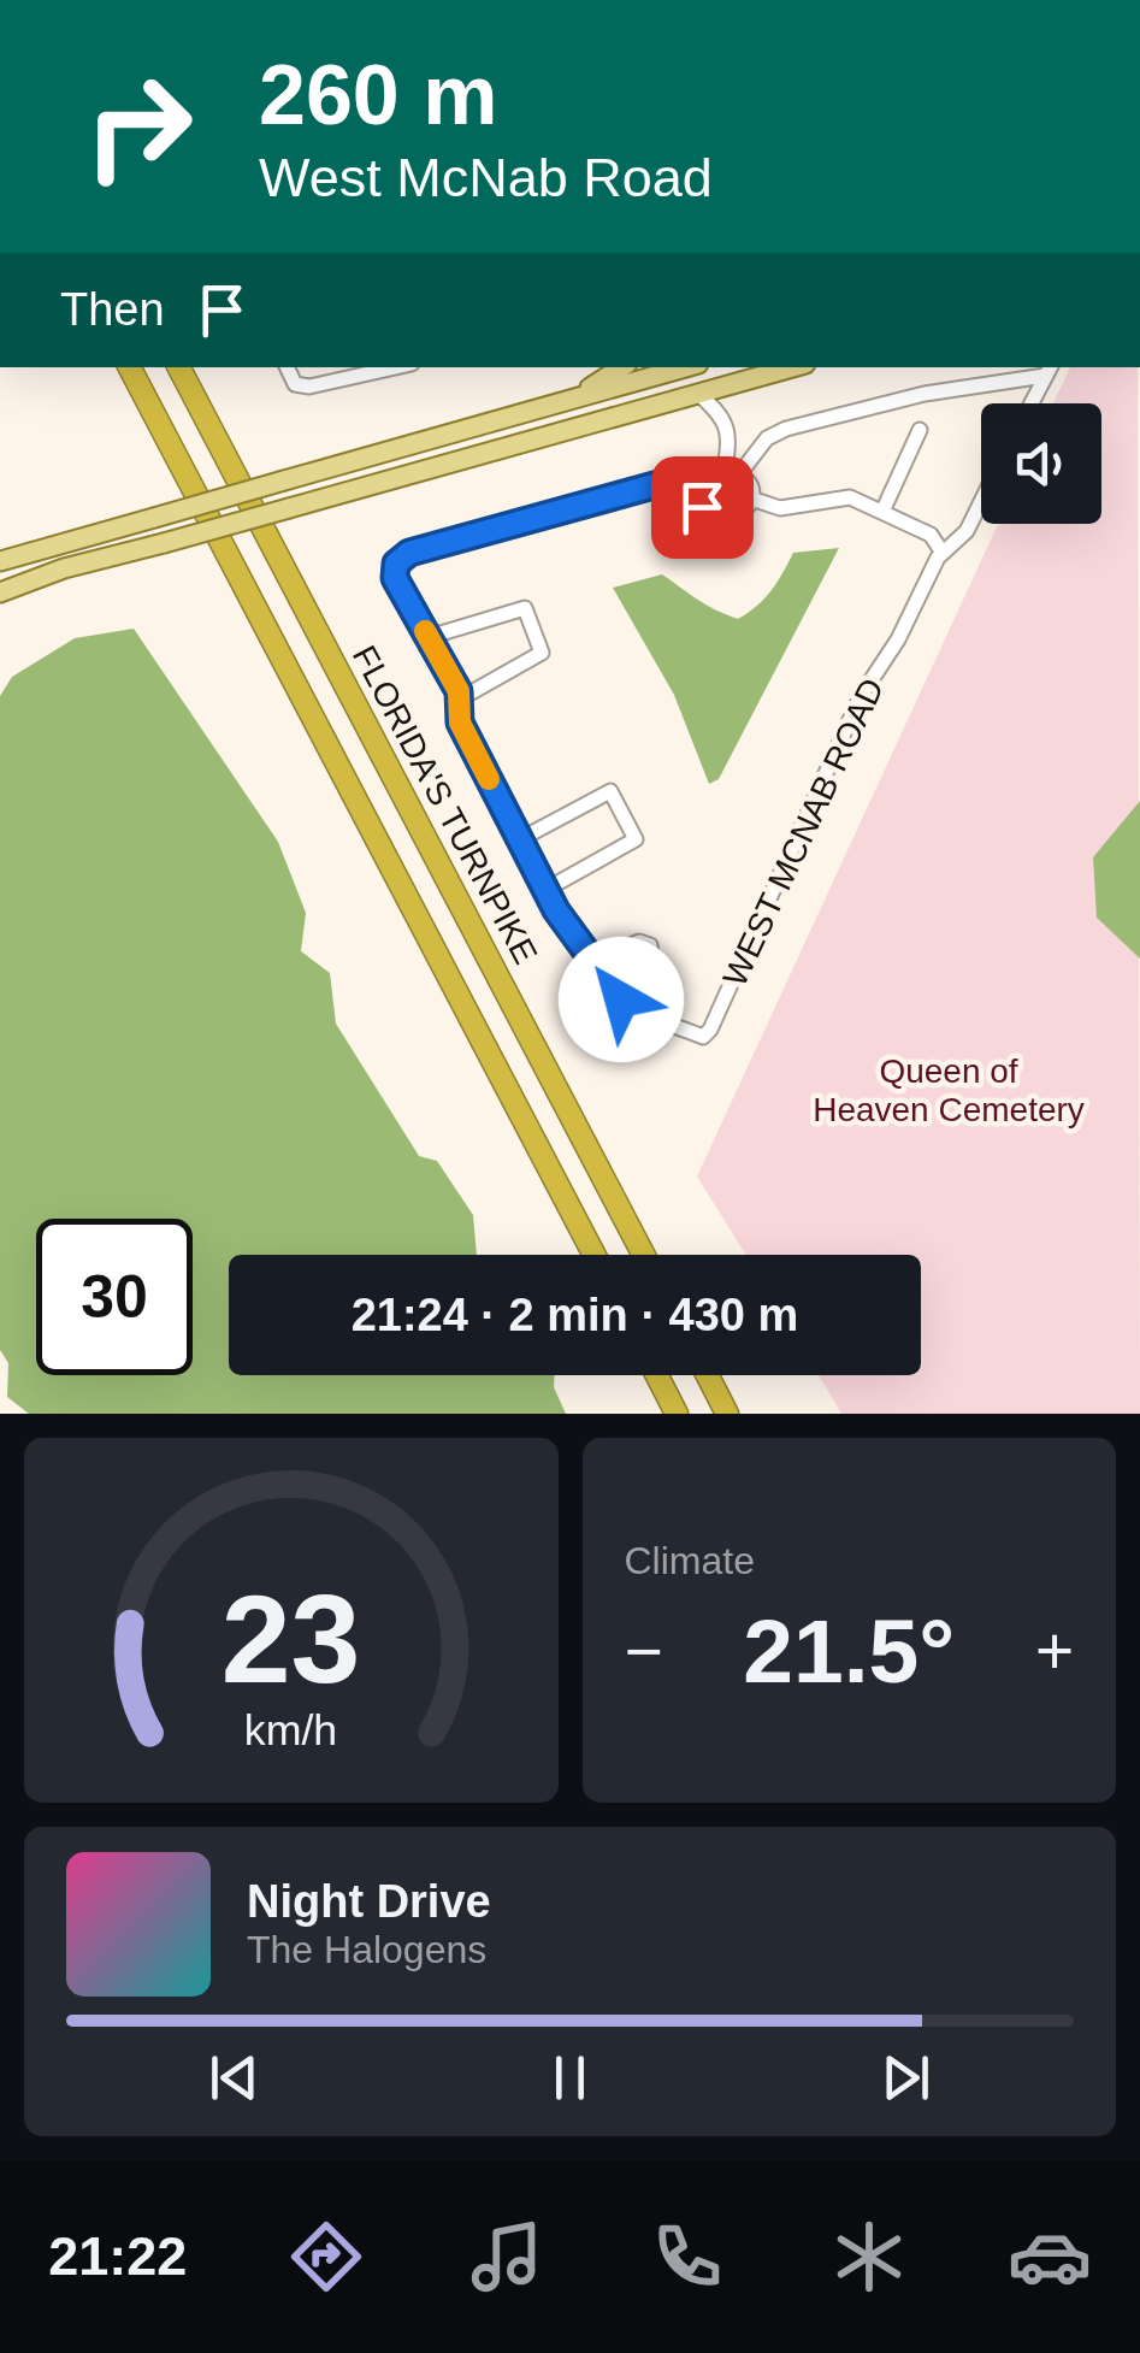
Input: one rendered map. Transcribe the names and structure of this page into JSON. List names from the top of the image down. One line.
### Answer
{"streets":{"highway":["FLORIDA'S TURNPIKE"],"street":["WEST MCNAB ROAD"]},"parks":["Queen of Heaven Cemetery"],"page":{"turn":["260 m","West McNab Road"],"then":"Then","limit":"30","trip":"21:24 · 2 min · 430 m","tile":"Climate","heat":["−","21.5°","+"],"song":["Night Drive","The Halogens"],"tabs":"21:22","gauge":["23","km/h"]}}
